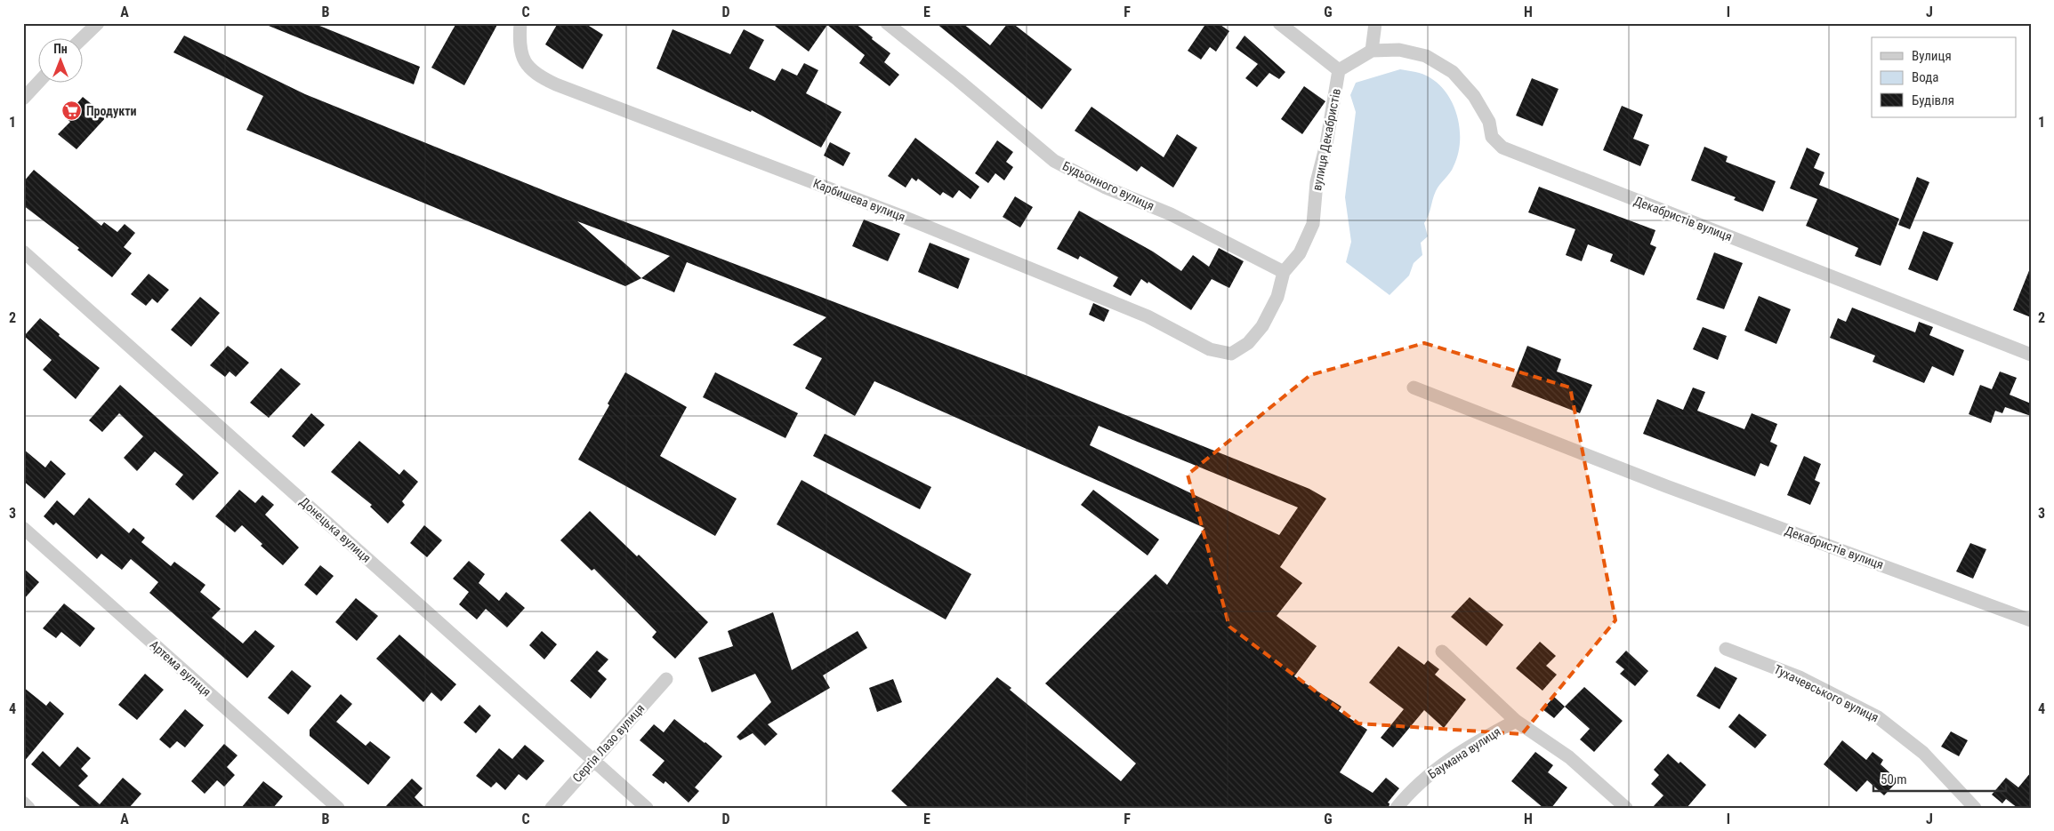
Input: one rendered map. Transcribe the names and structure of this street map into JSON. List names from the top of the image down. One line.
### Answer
{"streets":{"street":["вулиця Декабристів","Будьонного вулиця","Карбишева вулиця","Декабристів вулиця","Донецька вулиця","Артема вулиця","Тухачевського вулиця","Сергія Лазо вулиця","Баумана вулиця"]},"crossings":[["вулиця Декабристів","Будьонного вулиця"],["вулиця Декабристів","Карбишева вулиця"],["Донецька вулиця","Сергія Лазо вулиця"]],"places":{"supermarket":["Продукти"]},"legend":["Вулиця","Вода","Будівля"],"scale_bar":"50 m","north":"top","grid":{"columns":["A","B","C","D","E","F","G","H","I","J"],"rows":["1","2","3","4"]}}
